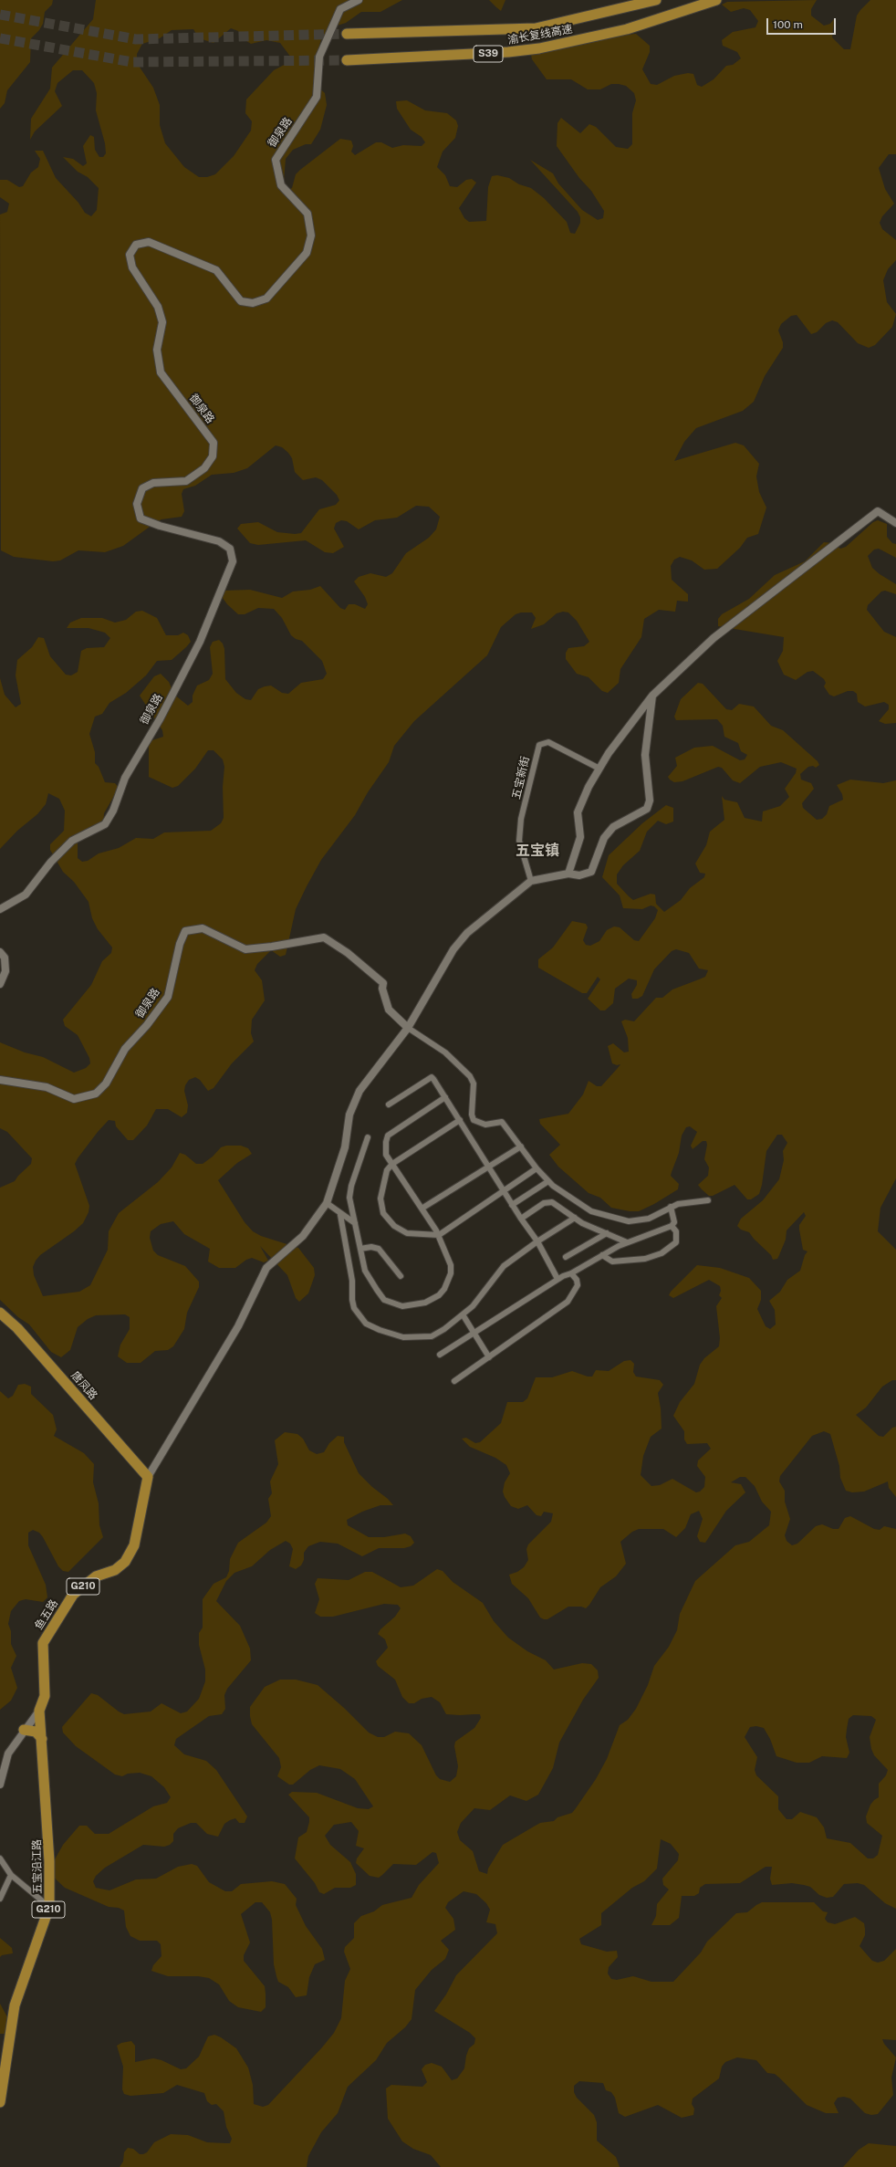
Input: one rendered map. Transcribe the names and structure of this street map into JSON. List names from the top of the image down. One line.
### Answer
{"streets":{"highway":["渝长复线高速","S39","唐凤路","G210","鱼五路","五宝沿江路"],"street":["御泉路","五宝新街"]},"crossings":[["唐凤路","鱼五路"],["鱼五路","五宝沿江路"]],"districts":["五宝镇"],"scale_bar":"100 m"}
